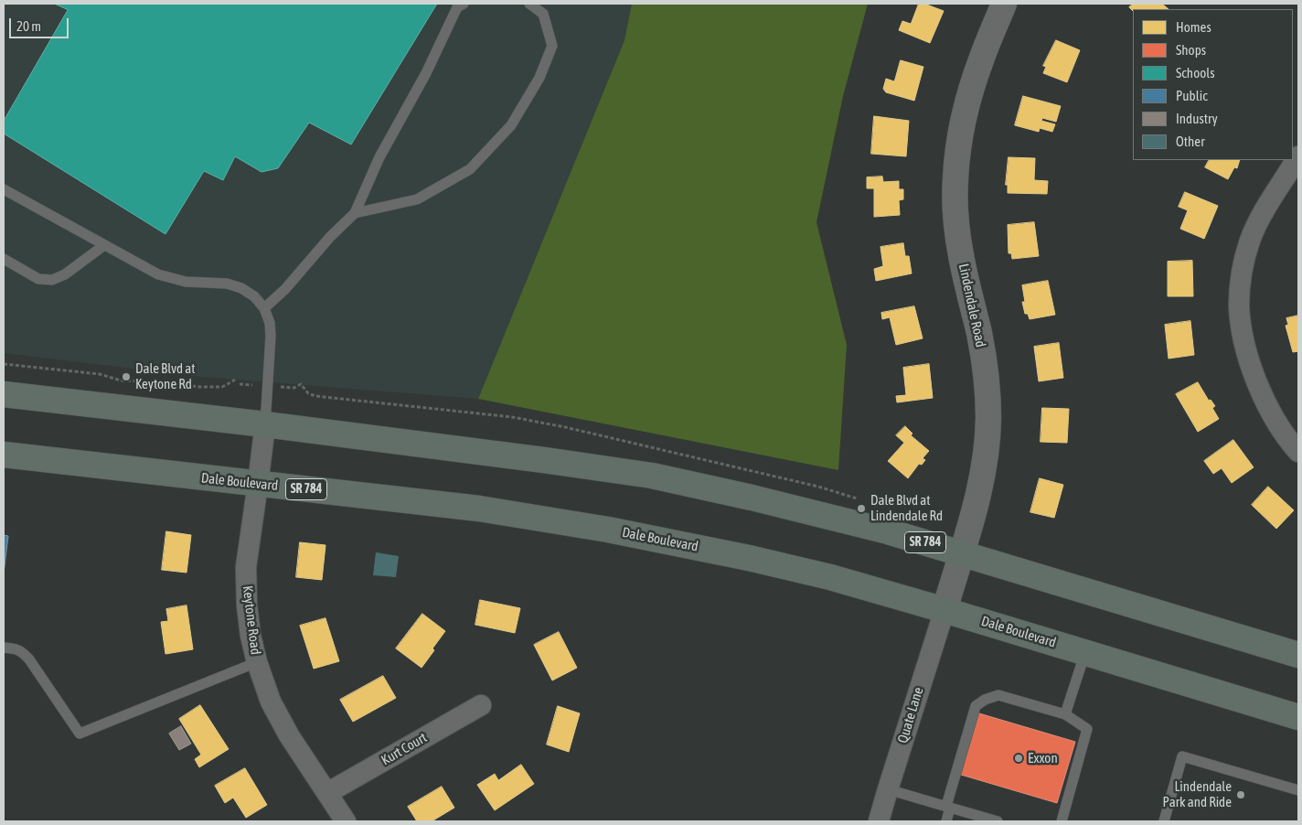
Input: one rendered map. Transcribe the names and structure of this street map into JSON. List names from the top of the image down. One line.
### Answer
{"streets":{"main road":["Dale Boulevard","SR 784"],"street":["Lindendale Road","Keytone Road","Quate Lane","Kurt Court"]},"crossings":[["Lindendale Road","Dale Boulevard"],["Lindendale Road","SR 784"],["Lindendale Road","Quate Lane"],["Dale Boulevard","Keytone Road"],["Dale Boulevard","Quate Lane"],["SR 784","Keytone Road"],["Keytone Road","Kurt Court"]],"places":["Dale Blvd at Keytone Rd","Dale Blvd at Lindendale Rd","Exxon","Lindendale Park and Ride"],"legend":["Homes","Shops","Schools","Public","Industry","Other"],"scale_bar":"20 m"}
